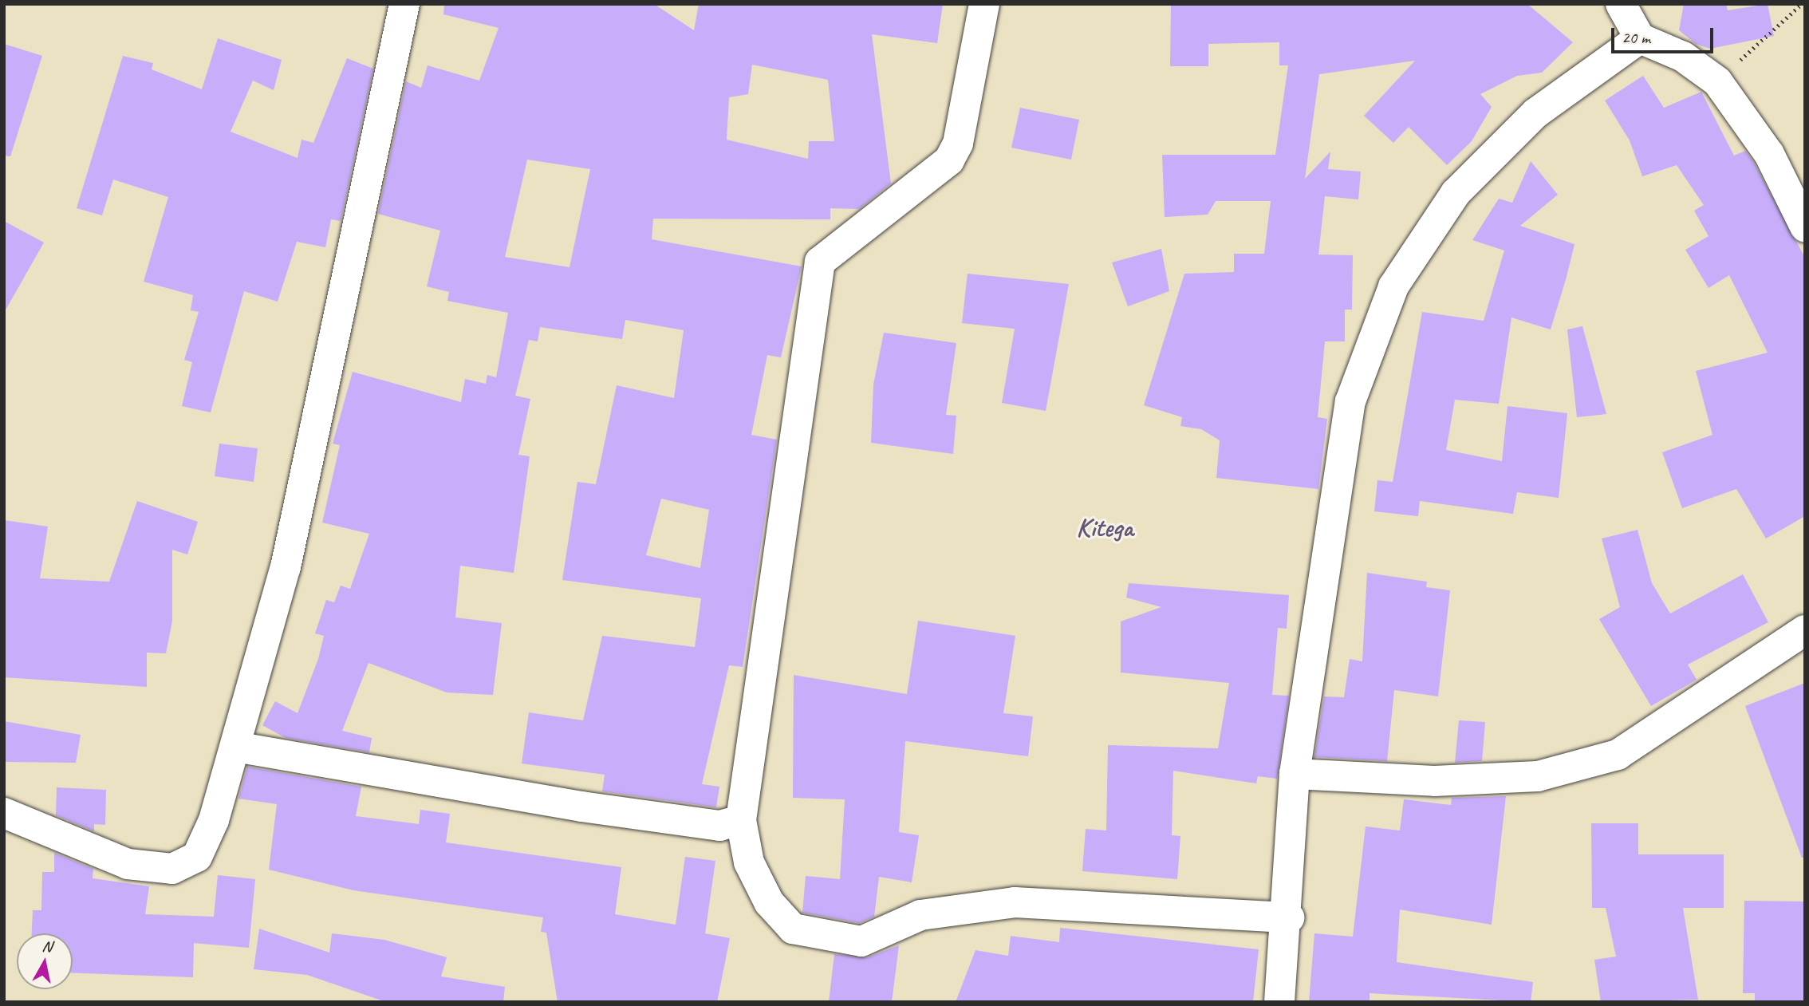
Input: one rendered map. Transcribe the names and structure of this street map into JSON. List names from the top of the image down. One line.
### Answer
{"districts":["Kitega"],"scale_bar":"20 m","north":"top"}
